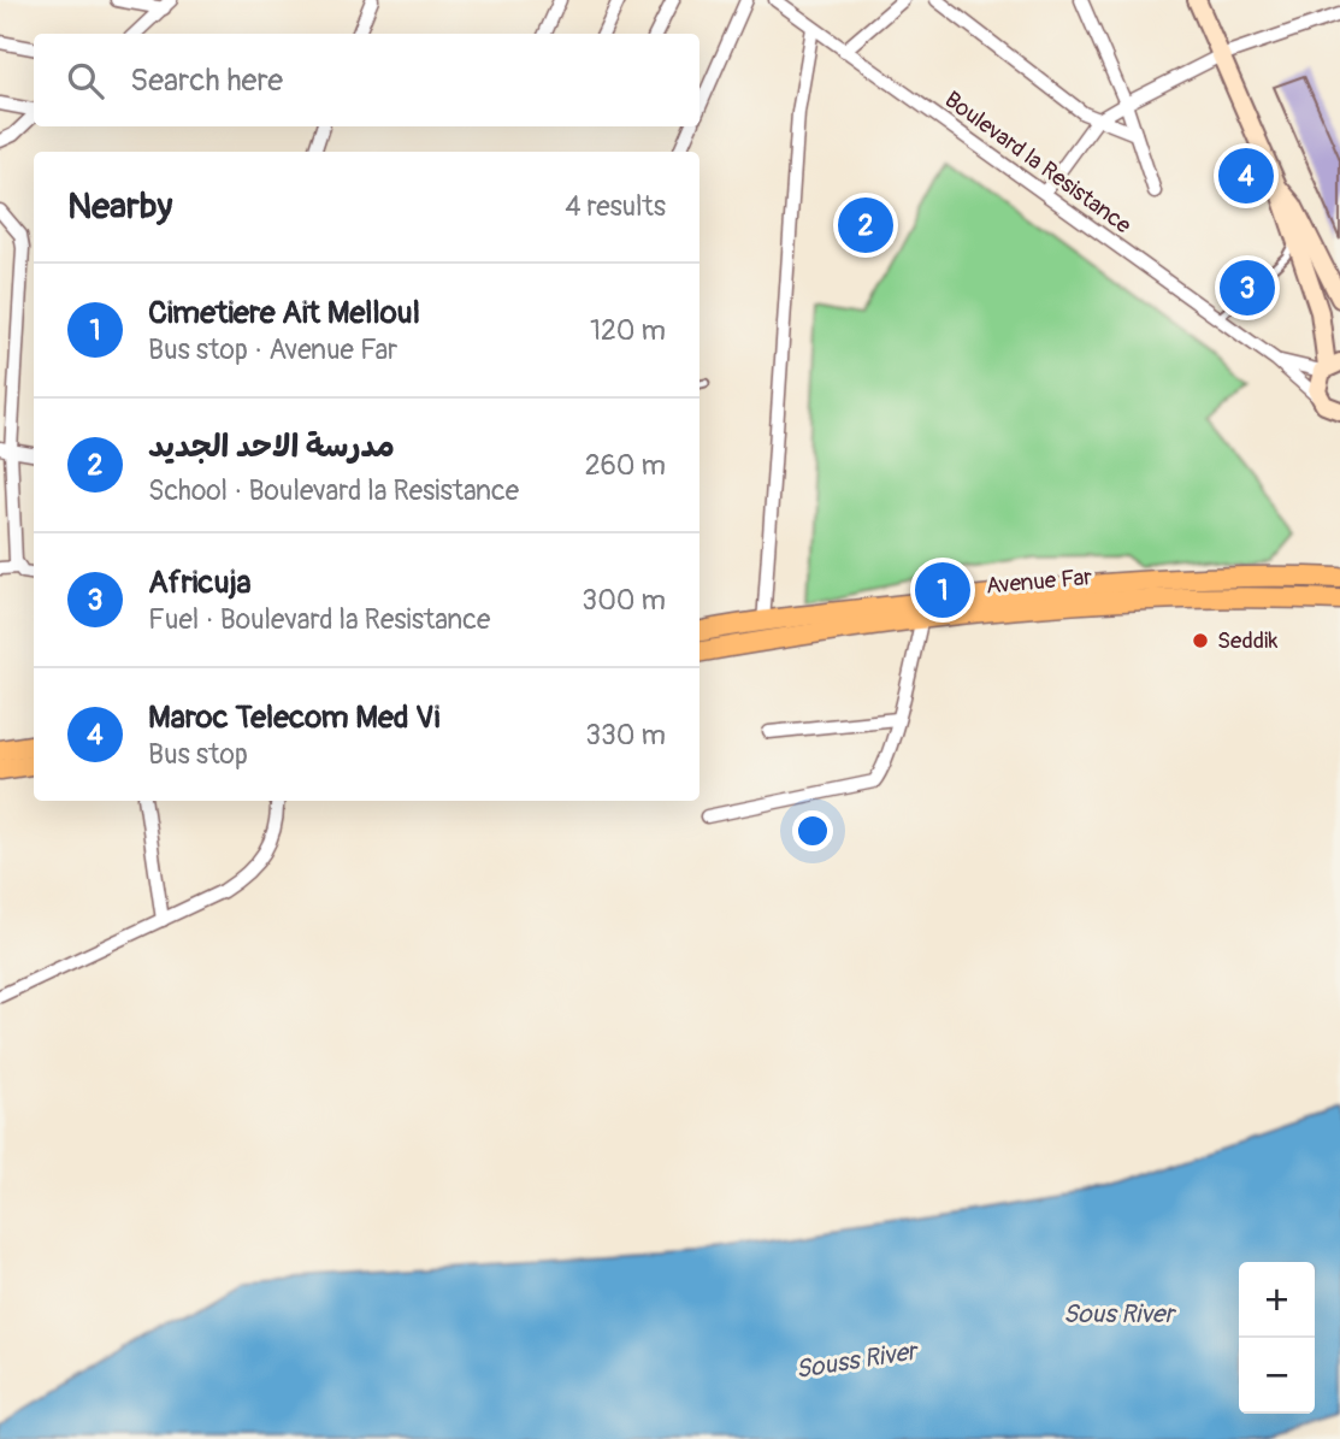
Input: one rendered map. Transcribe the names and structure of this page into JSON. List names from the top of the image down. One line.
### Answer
{"streets":{"main road":["Avenue Far"],"street":["Boulevard la Resistance"]},"water":["Sous River","Souss River"],"places":["Seddik"],"page":{"search":"Search here","pins":["4","2","3","1"],"heading":["Nearby","4 results"],"list":[{"mark":"1","name":"Cimetiere Ait Melloul","note":"Bus stop · Avenue Far","value":"120 m"},{"mark":"2","name":"مدرسة الاحد الجديد","note":"School · Boulevard la Resistance","value":"260 m"},{"mark":"3","name":"Africuja","note":"Fuel · Boulevard la Resistance","value":"300 m"},{"mark":"4","name":"Maroc Telecom Med Vi","note":"Bus stop","value":"330 m"}],"map_buttons":["+","−"]}}
